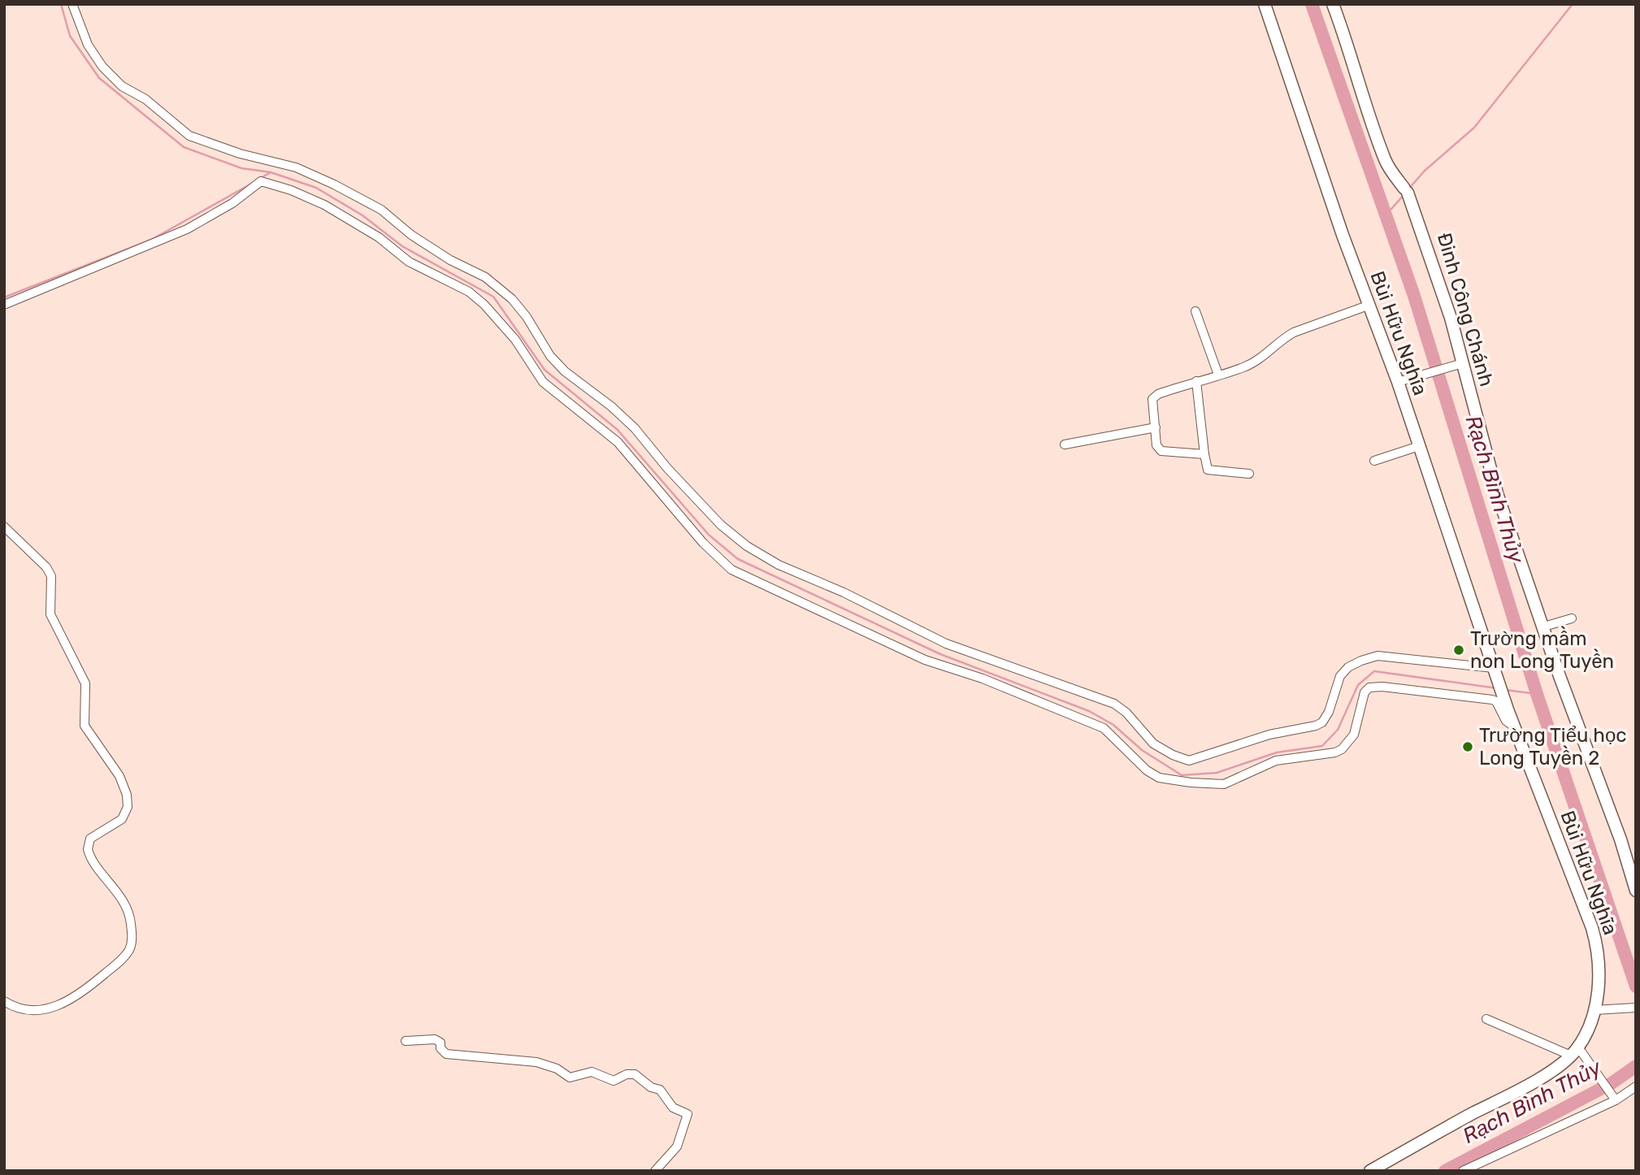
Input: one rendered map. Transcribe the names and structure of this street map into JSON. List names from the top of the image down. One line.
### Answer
{"streets":{"main road":["Đinh Công Chánh","Bùi Hữu Nghĩa"]},"water":["Rạch Bình Thủy"],"places":["Trường mầm non Long Tuyền","Trường Tiểu học Long Tuyền 2"]}
